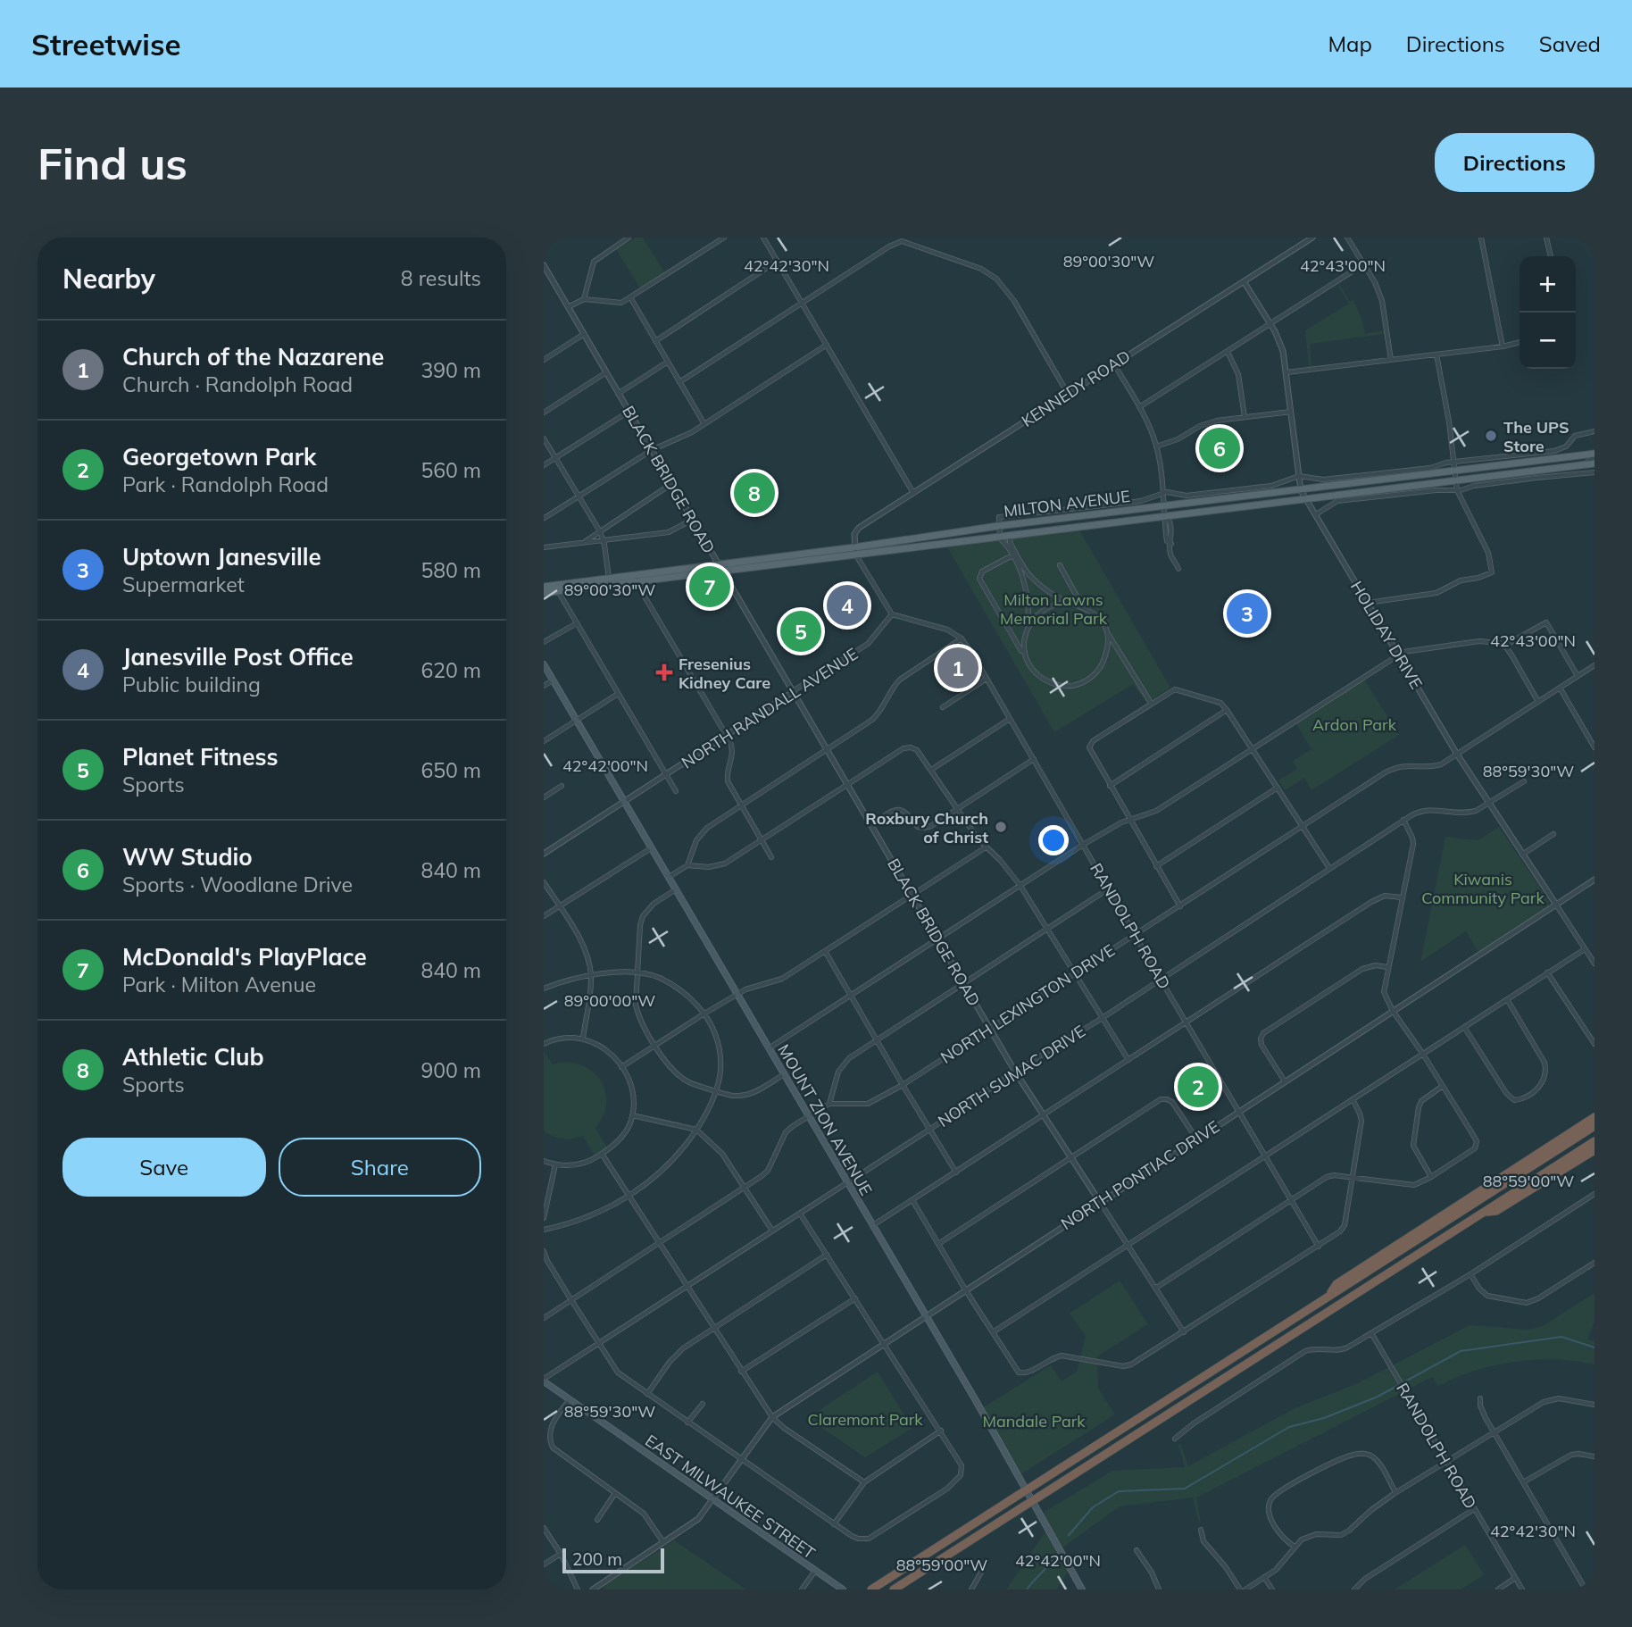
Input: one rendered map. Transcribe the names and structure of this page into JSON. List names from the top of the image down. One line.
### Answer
{"streets":{"main road":["MILTON AVENUE","MOUNT ZION AVENUE","EAST MILWAUKEE STREET"],"street":["KENNEDY ROAD","BLACK BRIDGE ROAD","HOLIDAY DRIVE","NORTH RANDALL AVENUE","RANDOLPH ROAD","NORTH LEXINGTON DRIVE","NORTH SUMAC DRIVE","NORTH PONTIAC DRIVE"]},"crossings":[["KENNEDY ROAD","MILTON AVENUE"],["KENNEDY ROAD","HOLIDAY DRIVE"],["BLACK BRIDGE ROAD","MILTON AVENUE"],["BLACK BRIDGE ROAD","NORTH RANDALL AVENUE"],["BLACK BRIDGE ROAD","NORTH LEXINGTON DRIVE"],["BLACK BRIDGE ROAD","NORTH SUMAC DRIVE"],["BLACK BRIDGE ROAD","NORTH PONTIAC DRIVE"],["MILTON AVENUE","HOLIDAY DRIVE"],["HOLIDAY DRIVE","NORTH LEXINGTON DRIVE"],["HOLIDAY DRIVE","NORTH SUMAC DRIVE"],["HOLIDAY DRIVE","NORTH PONTIAC DRIVE"],["NORTH RANDALL AVENUE","MOUNT ZION AVENUE"],["RANDOLPH ROAD","NORTH LEXINGTON DRIVE"],["RANDOLPH ROAD","NORTH SUMAC DRIVE"],["RANDOLPH ROAD","NORTH PONTIAC DRIVE"],["NORTH LEXINGTON DRIVE","MOUNT ZION AVENUE"],["NORTH SUMAC DRIVE","MOUNT ZION AVENUE"],["NORTH SUMAC DRIVE","EAST MILWAUKEE STREET"],["MOUNT ZION AVENUE","NORTH PONTIAC DRIVE"],["NORTH PONTIAC DRIVE","EAST MILWAUKEE STREET"]],"parks":["Milton Lawns Memorial Park","Ardon Park","Kiwanis Community Park","Claremont Park","Mandale Park"],"places":{"other":["The UPS Store","Roxbury Church of Christ"],"health":["Fresenius Kidney Care"]},"scale_bar":"200 m","page":{"header":"Streetwise","nav":["Map","Directions","Saved"],"buttons":["Directions",["Save","Share"]],"title":"Find us","heading":["Nearby","8 results"],"map_buttons":["+","−"],"list":[{"mark":"1","name":"Church of the Nazarene","note":"Church · Randolph Road","value":"390 m"},{"mark":"2","name":"Georgetown Park","note":"Park · Randolph Road","value":"560 m"},{"mark":"3","name":"Uptown Janesville","note":"Supermarket","value":"580 m"},{"mark":"4","name":"Janesville Post Office","note":"Public building","value":"620 m"},{"mark":"5","name":"Planet Fitness","note":"Sports","value":"650 m"},{"mark":"6","name":"WW Studio","note":"Sports · Woodlane Drive","value":"840 m"},{"mark":"7","name":"McDonald's PlayPlace","note":"Park · Milton Avenue","value":"840 m"},{"mark":"8","name":"Athletic Club","note":"Sports","value":"900 m"}],"pins":["6","8","7","4","3","5","1","2"],"scale":"200 m"},"coordinates":["89°00'30\"W","42°42'30\"N","42°43'00\"N","42°42'00\"N","88°59'30\"W","89°00'00\"W","88°59'00\"W"]}
